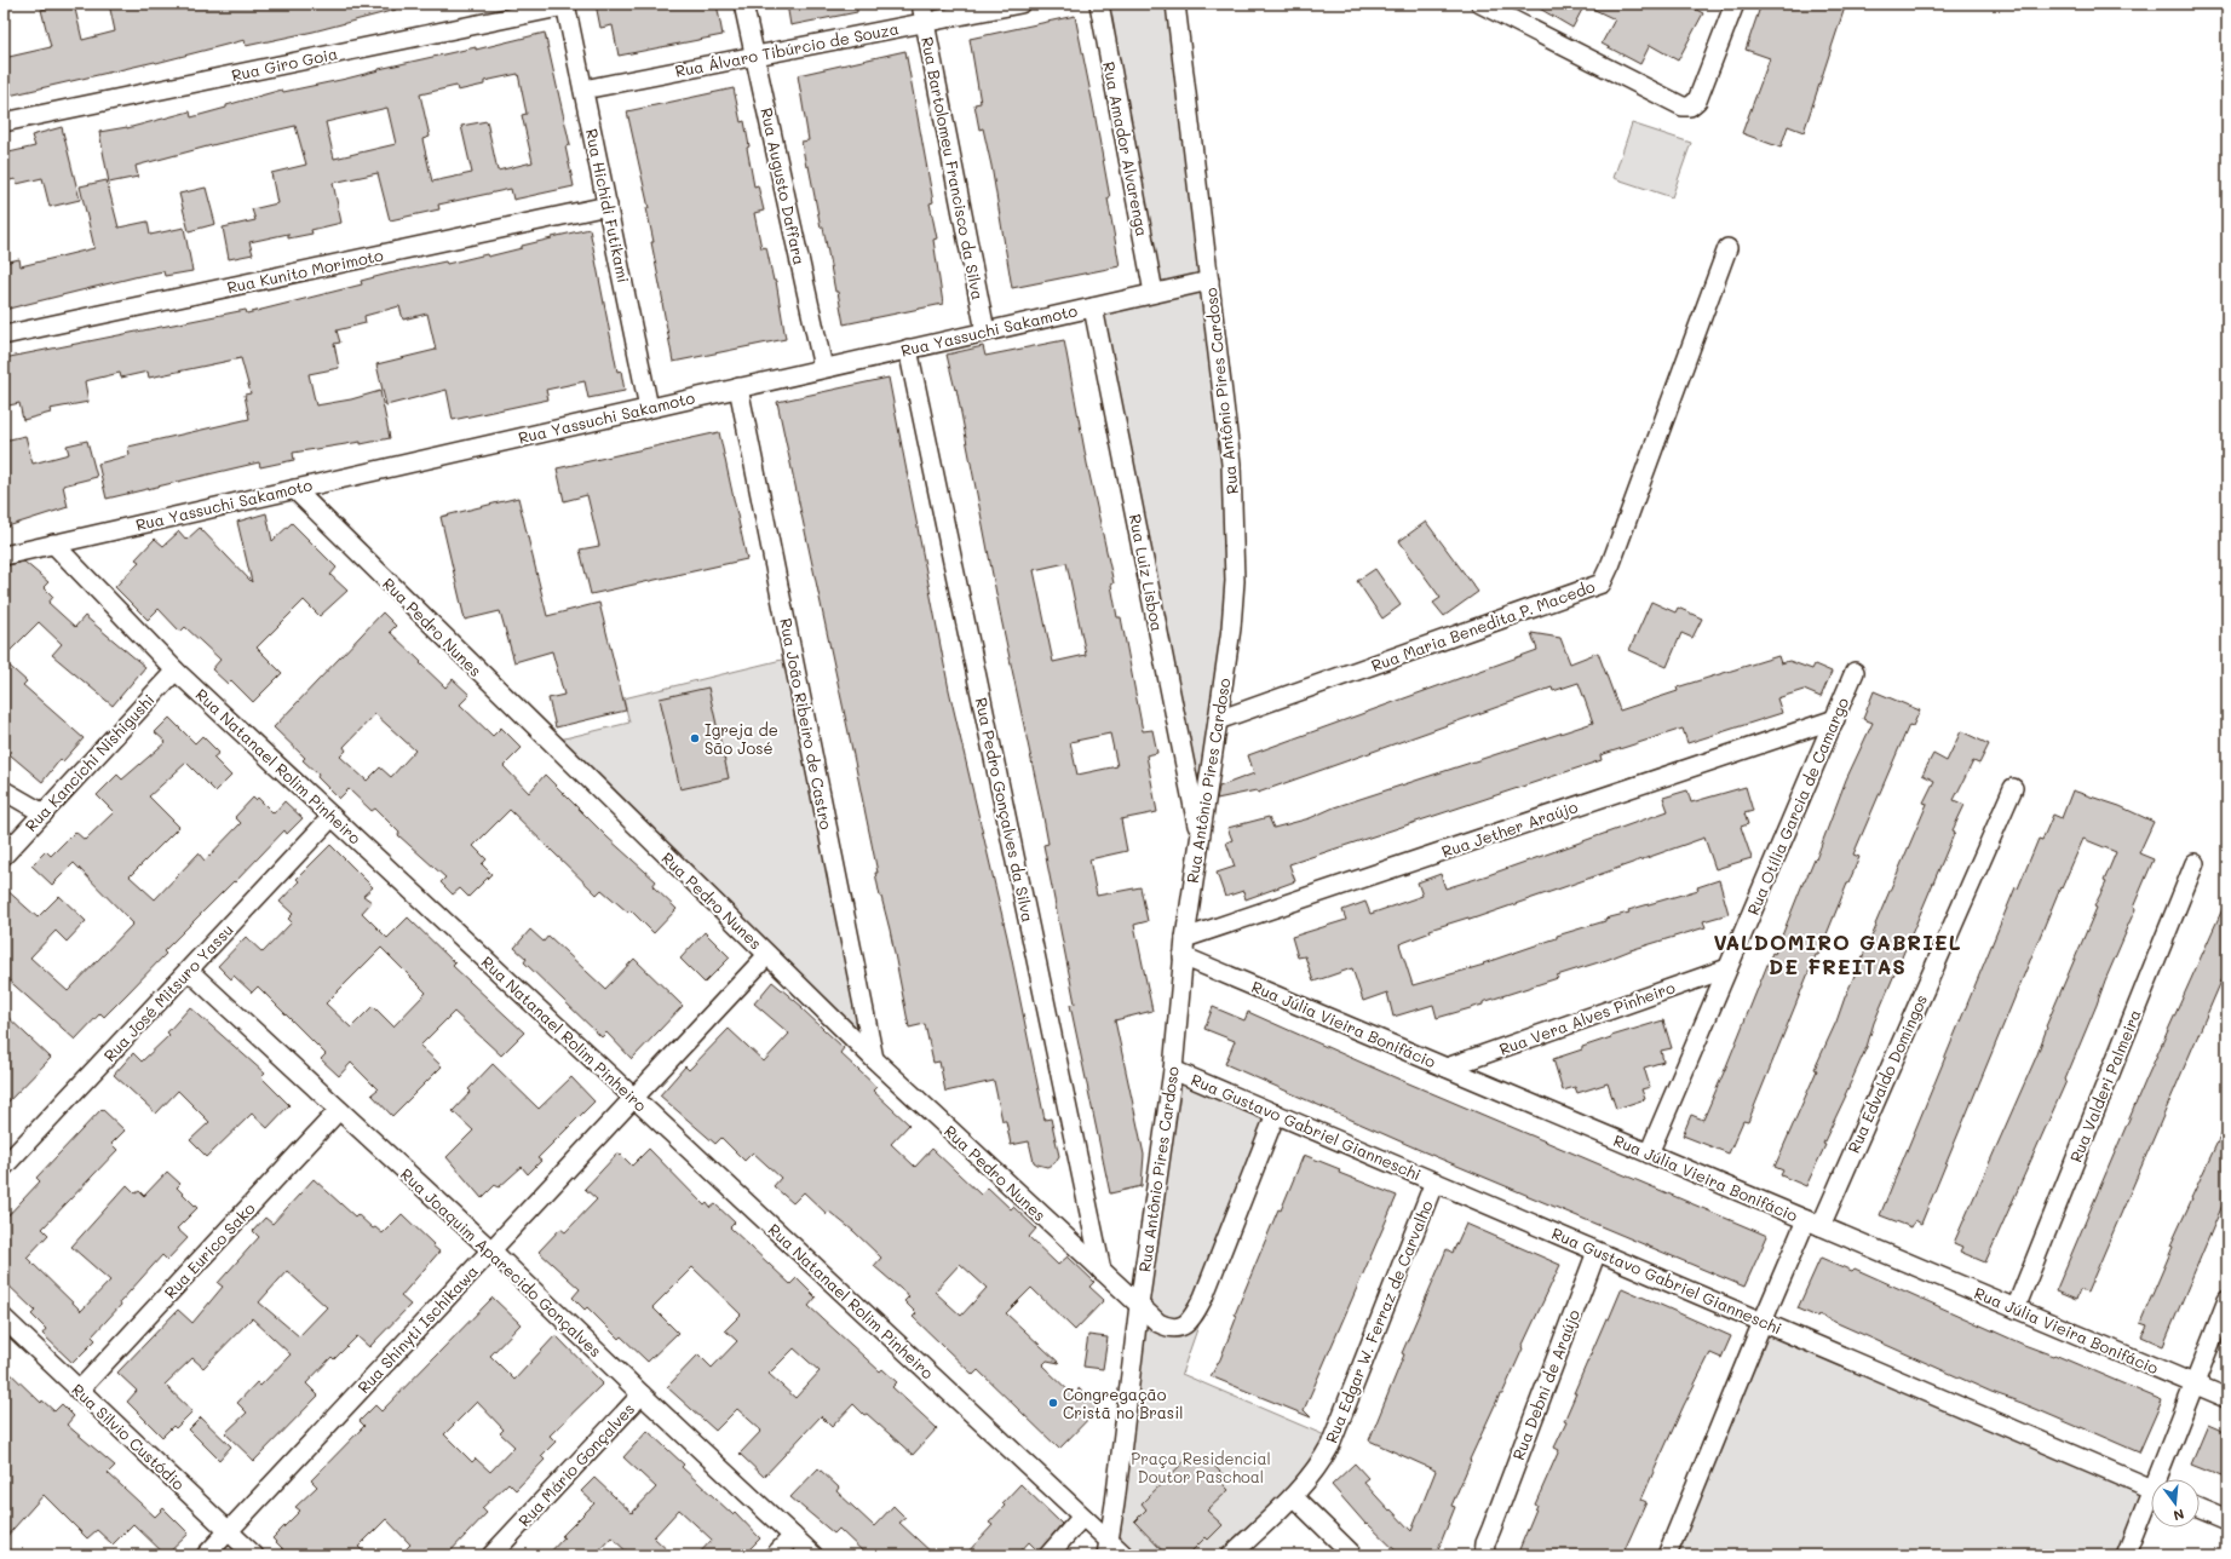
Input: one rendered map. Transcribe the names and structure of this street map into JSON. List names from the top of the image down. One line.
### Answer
{"streets":{"street":["Rua Álvaro Tibúrcio de Souza","Rua Giro Goia","Rua Amador Alvarenga","Rua Bartolomeu Francisco da Silva","Rua Augusto Daffara","Rua Hichidi Futikami","Rua Kunito Morimoto","Rua Yassuchi Sakamoto","Rua Antônio Pires Cardoso","Rua Luiz Lisboa","Rua Maria Benedita P. Macedo","Rua Pedro Nunes","Rua João Ribeiro de Castro","Rua Kancichi Nishigushi","Rua Natanael Rolim Pinheiro","Rua Otília Garcia de Camargo","Rua Pedro Gonçalves da Silva","Rua Jether Araújo","Rua José Mitsuro Yassu","Rua Vera Alves Pinheiro","Rua Júlia Vieira Bonifácio","Rua Edvaldo Domingos","Rua Valderi Palmeira","Rua Gustavo Gabriel Gianneschi","Rua Eurico Sako","Rua Joaquim Aparecido Gonçalves","Rua Edgar W. Ferraz de Carvalho","Rua Shinyti Ischikawa","Rua Debni de Araújo","Rua Silvio Custódio","Rua Mário Gonçalves"]},"crossings":[["Rua Álvaro Tibúrcio de Souza","Rua Bartolomeu Francisco da Silva"],["Rua Álvaro Tibúrcio de Souza","Rua Augusto Daffara"],["Rua Álvaro Tibúrcio de Souza","Rua Hichidi Futikami"],["Rua Giro Goia","Rua Hichidi Futikami"],["Rua Amador Alvarenga","Rua Yassuchi Sakamoto"],["Rua Bartolomeu Francisco da Silva","Rua Yassuchi Sakamoto"],["Rua Augusto Daffara","Rua Yassuchi Sakamoto"],["Rua Hichidi Futikami","Rua Kunito Morimoto"],["Rua Hichidi Futikami","Rua Yassuchi Sakamoto"],["Rua Yassuchi Sakamoto","Rua Antônio Pires Cardoso"],["Rua Yassuchi Sakamoto","Rua Luiz Lisboa"],["Rua Yassuchi Sakamoto","Rua Pedro Nunes"],["Rua Yassuchi Sakamoto","Rua João Ribeiro de Castro"],["Rua Yassuchi Sakamoto","Rua Natanael Rolim Pinheiro"],["Rua Yassuchi Sakamoto","Rua Pedro Gonçalves da Silva"],["Rua Antônio Pires Cardoso","Rua Luiz Lisboa"],["Rua Antônio Pires Cardoso","Rua Maria Benedita P. Macedo"],["Rua Antônio Pires Cardoso","Rua Pedro Nunes"],["Rua Antônio Pires Cardoso","Rua Natanael Rolim Pinheiro"],["Rua Antônio Pires Cardoso","Rua Jether Araújo"],["Rua Antônio Pires Cardoso","Rua Júlia Vieira Bonifácio"],["Rua Antônio Pires Cardoso","Rua Gustavo Gabriel Gianneschi"],["Rua Pedro Nunes","Rua João Ribeiro de Castro"],["Rua Pedro Nunes","Rua Pedro Gonçalves da Silva"],["Rua Pedro Nunes","Rua Gustavo Gabriel Gianneschi"],["Rua Pedro Nunes","Rua Shinyti Ischikawa"],["Rua Kancichi Nishigushi","Rua Natanael Rolim Pinheiro"],["Rua Natanael Rolim Pinheiro","Rua José Mitsuro Yassu"],["Rua Natanael Rolim Pinheiro","Rua Shinyti Ischikawa"],["Rua Otília Garcia de Camargo","Rua Jether Araújo"],["Rua Otília Garcia de Camargo","Rua Vera Alves Pinheiro"],["Rua Otília Garcia de Camargo","Rua Júlia Vieira Bonifácio"],["Rua Jether Araújo","Rua Júlia Vieira Bonifácio"],["Rua José Mitsuro Yassu","Rua Joaquim Aparecido Gonçalves"],["Rua Vera Alves Pinheiro","Rua Júlia Vieira Bonifácio"],["Rua Júlia Vieira Bonifácio","Rua Edvaldo Domingos"],["Rua Júlia Vieira Bonifácio","Rua Valderi Palmeira"],["Rua Edvaldo Domingos","Rua Gustavo Gabriel Gianneschi"],["Rua Gustavo Gabriel Gianneschi","Rua Edgar W. Ferraz de Carvalho"],["Rua Gustavo Gabriel Gianneschi","Rua Debni de Araújo"],["Rua Eurico Sako","Rua Joaquim Aparecido Gonçalves"],["Rua Eurico Sako","Rua Silvio Custódio"],["Rua Joaquim Aparecido Gonçalves","Rua Shinyti Ischikawa"],["Rua Joaquim Aparecido Gonçalves","Rua Mário Gonçalves"],["Rua Shinyti Ischikawa","Rua Silvio Custódio"]],"districts":["VALDOMIRO GABRIEL DE FREITAS"],"parks":["Praça Residencial Doutor Paschoal"],"places":["Igreja de São José","Congregação Cristã no Brasil"],"north":"bottom"}
